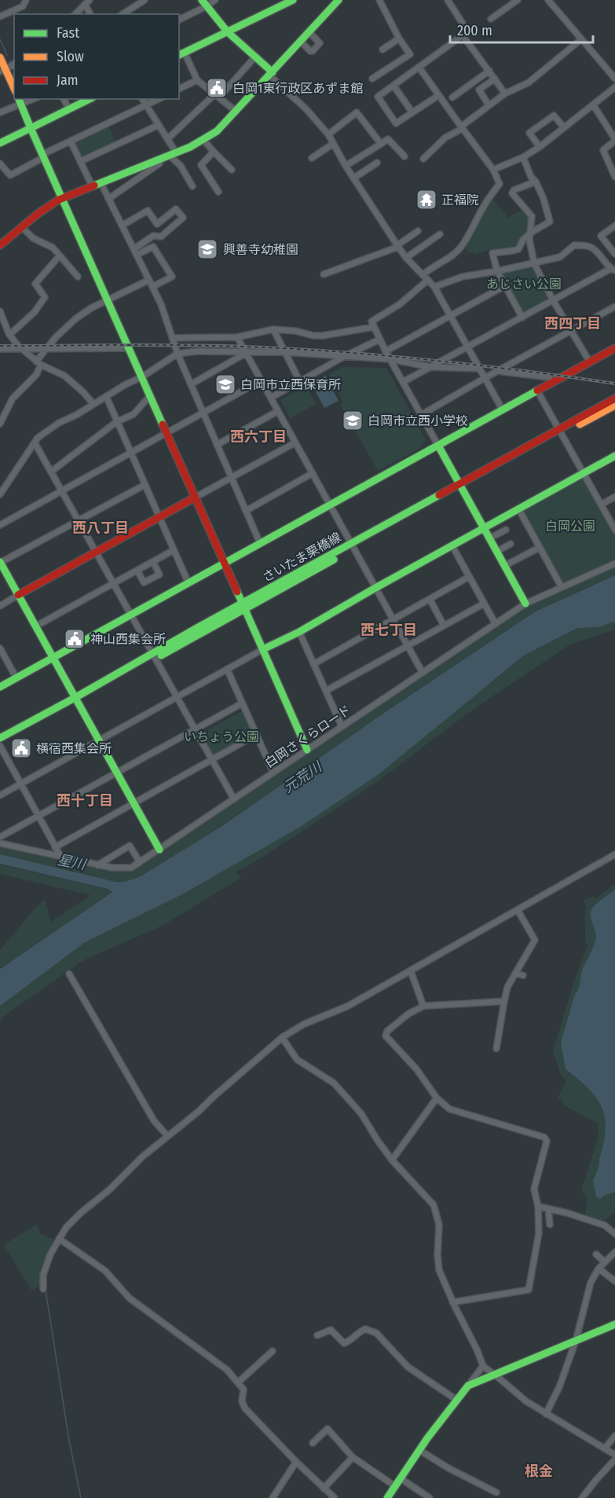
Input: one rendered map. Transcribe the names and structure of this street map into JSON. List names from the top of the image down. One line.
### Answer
{"streets":{"street":["さいたま栗橋線","白岡さくらロード"]},"districts":["西四丁目","西六丁目","西八丁目","西七丁目","西十丁目","根金"],"water":["元荒川","星川"],"parks":["あじさい公園","白岡公園","いちょう公園"],"places":{"public building":["白岡1東行政区あずま館","神山西集会所","横宿西集会所"],"temple":["正福院"],"school or university":["興善寺幼稚園","白岡市立西保育所","白岡市立西小学校"]},"legend":["Fast","Slow","Jam"],"scale_bar":"200 m"}
